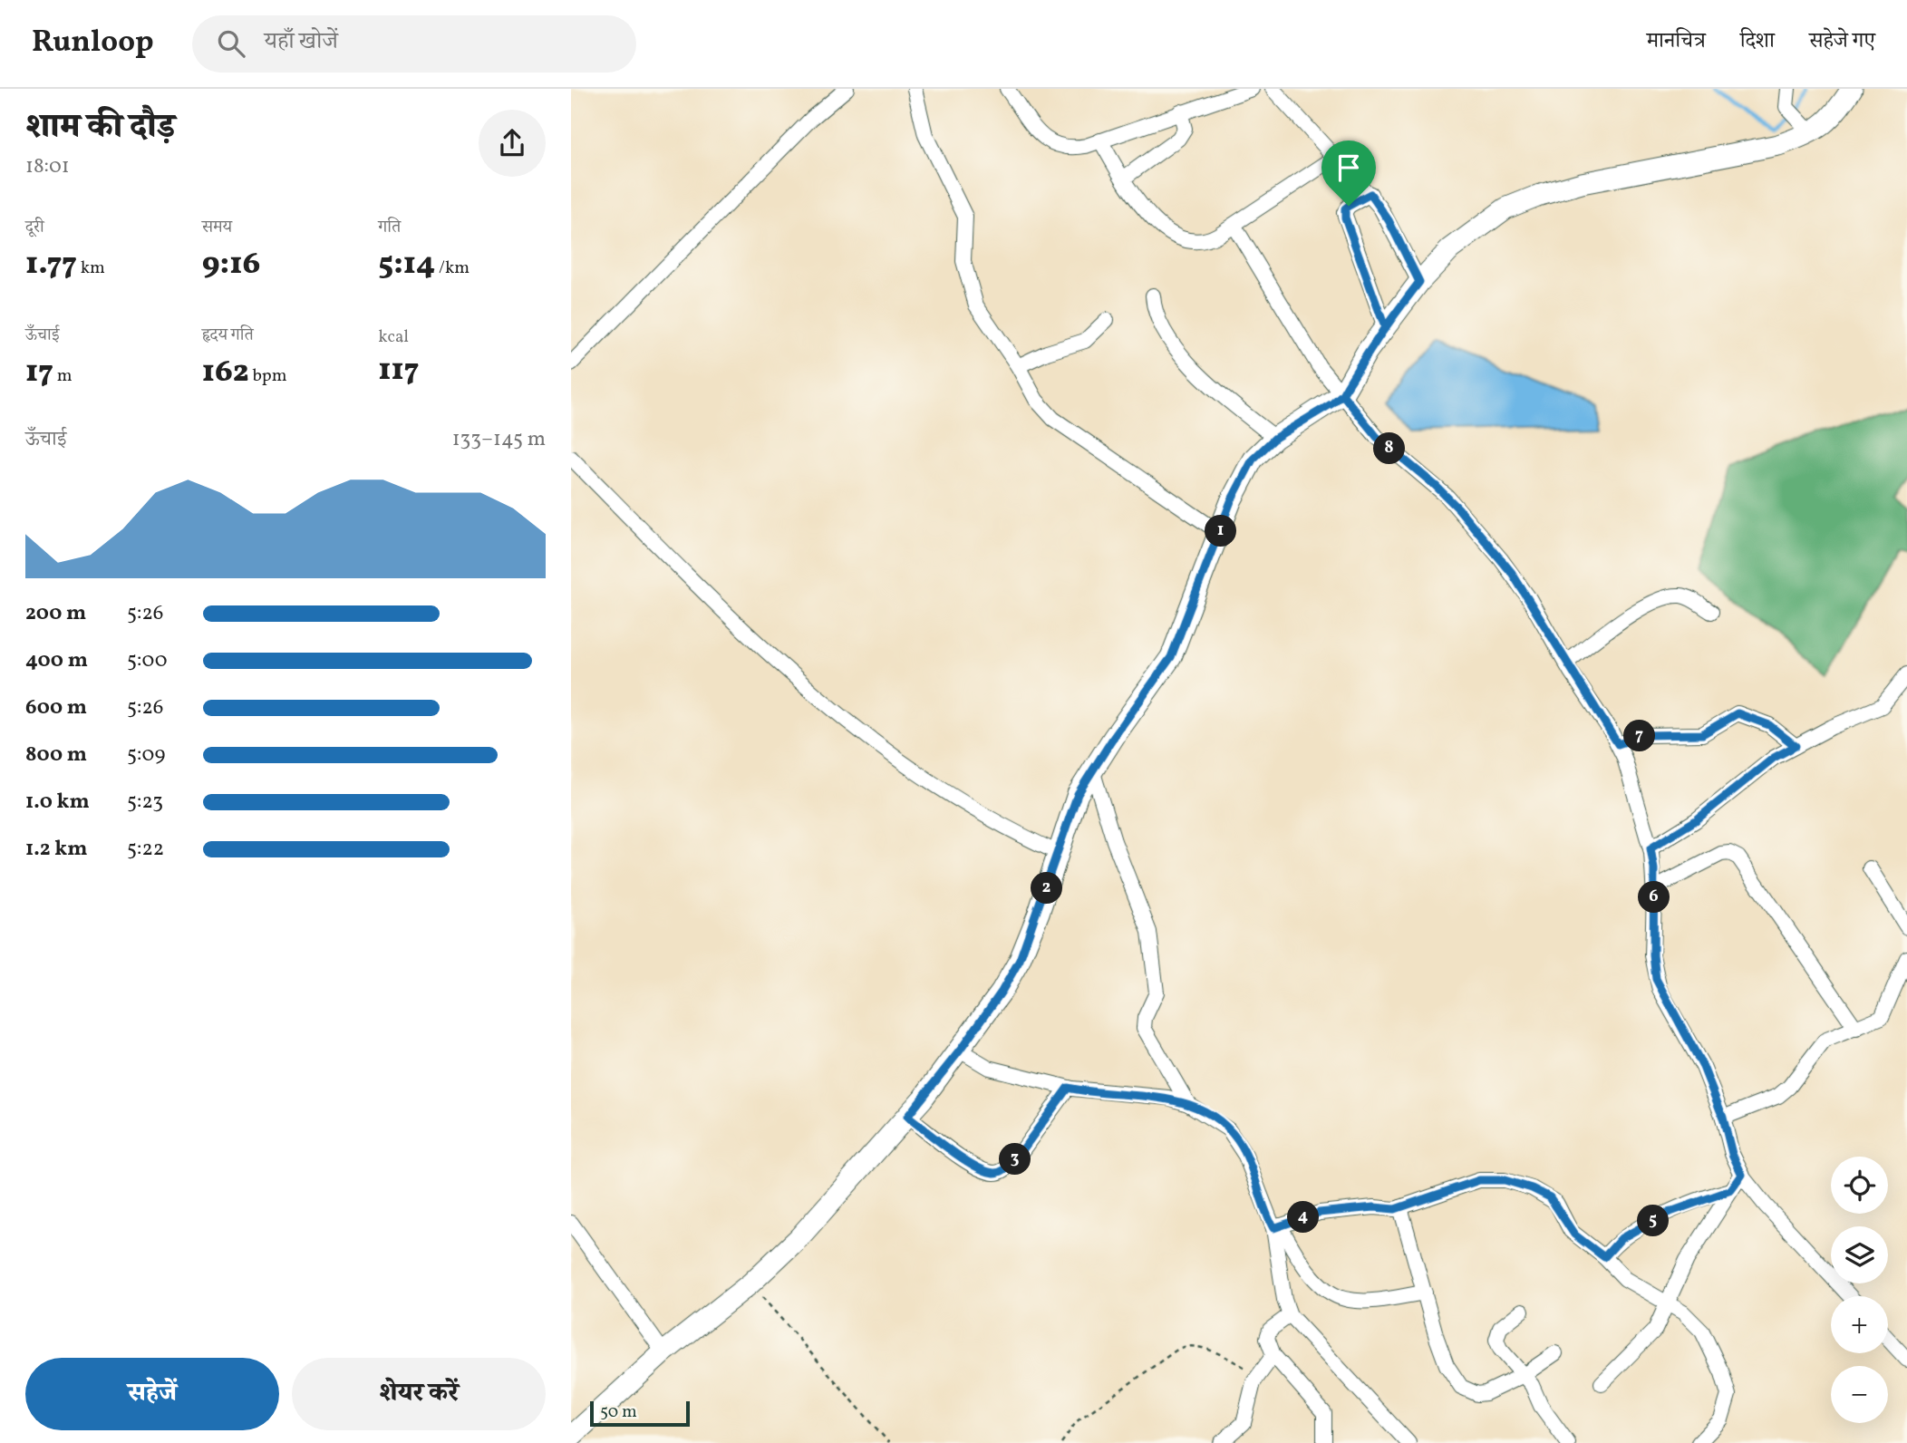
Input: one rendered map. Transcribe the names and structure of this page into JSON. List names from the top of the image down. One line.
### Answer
{"scale_bar":"50 m","page":{"header":"Runloop","search":"यहाँ खोजें","nav":["मानचित्र","दिशा","सहेजे गए"],"heading":["शाम की दौड़","18:01"],"stats":[["दूरी","1.77 km"],["समय","9:16"],["गति","5:14 /km"],["ऊँचाई","17 m"],["हृदय गति","162 bpm"],["kcal","117"]],"chart":["ऊँचाई","133–145 m"],"pins":["8","1","7","2","6","3","4","5"],"list":[{"name":"200 m","note":"5:26"},{"name":"400 m","note":"5:00"},{"name":"600 m","note":"5:26"},{"name":"800 m","note":"5:09"},{"name":"1.0 km","note":"5:23"},{"name":"1.2 km","note":"5:22"}],"map_buttons":["+","−"],"buttons":["सहेजें","शेयर करें"],"scale":"50 m"}}
